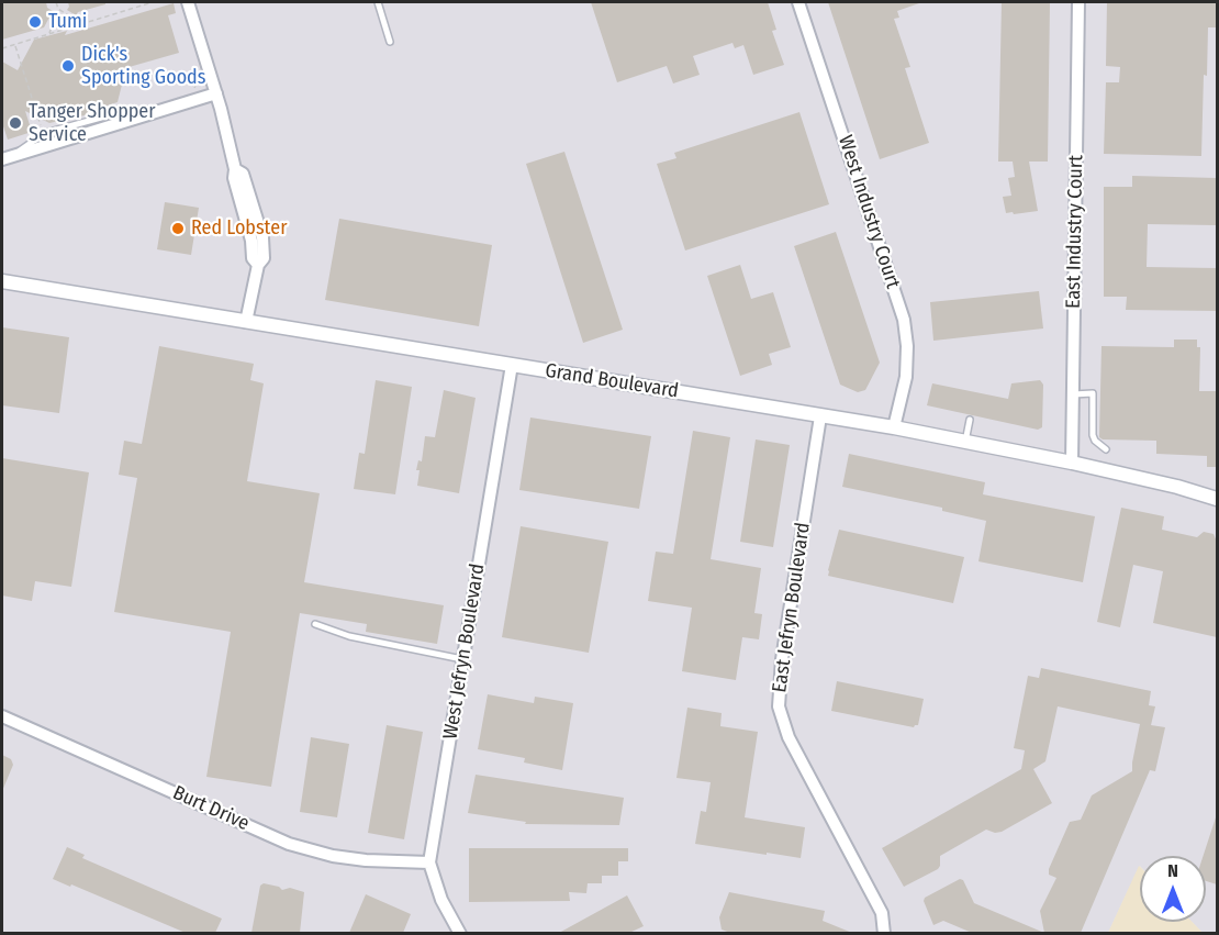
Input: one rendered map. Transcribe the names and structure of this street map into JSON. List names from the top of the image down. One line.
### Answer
{"streets":{"street":["West Industry Court","East Industry Court","Grand Boulevard","East Jefryn Boulevard","West Jefryn Boulevard","Burt Drive"]},"crossings":[["West Industry Court","Grand Boulevard"],["East Industry Court","Grand Boulevard"],["Grand Boulevard","East Jefryn Boulevard"],["Grand Boulevard","West Jefryn Boulevard"],["West Jefryn Boulevard","Burt Drive"]],"places":["Tumi","Dick's Sporting Goods","Tanger Shopper Service","Red Lobster"],"north":"top"}
